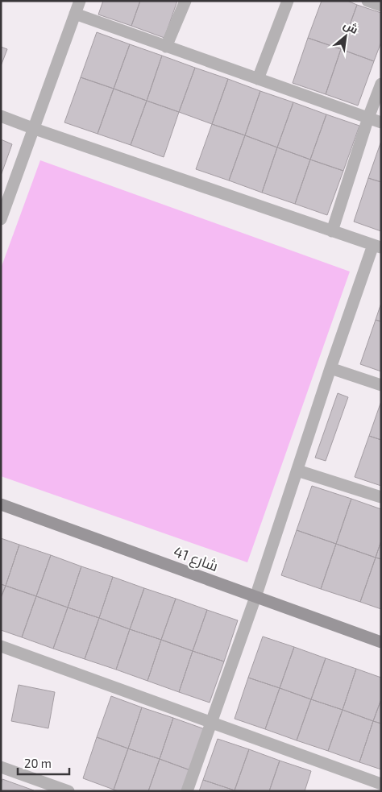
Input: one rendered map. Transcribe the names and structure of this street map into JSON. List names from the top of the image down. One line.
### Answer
{"streets":{"main road":["شارع 41"]},"scale_bar":"20 m","north":"top right"}
